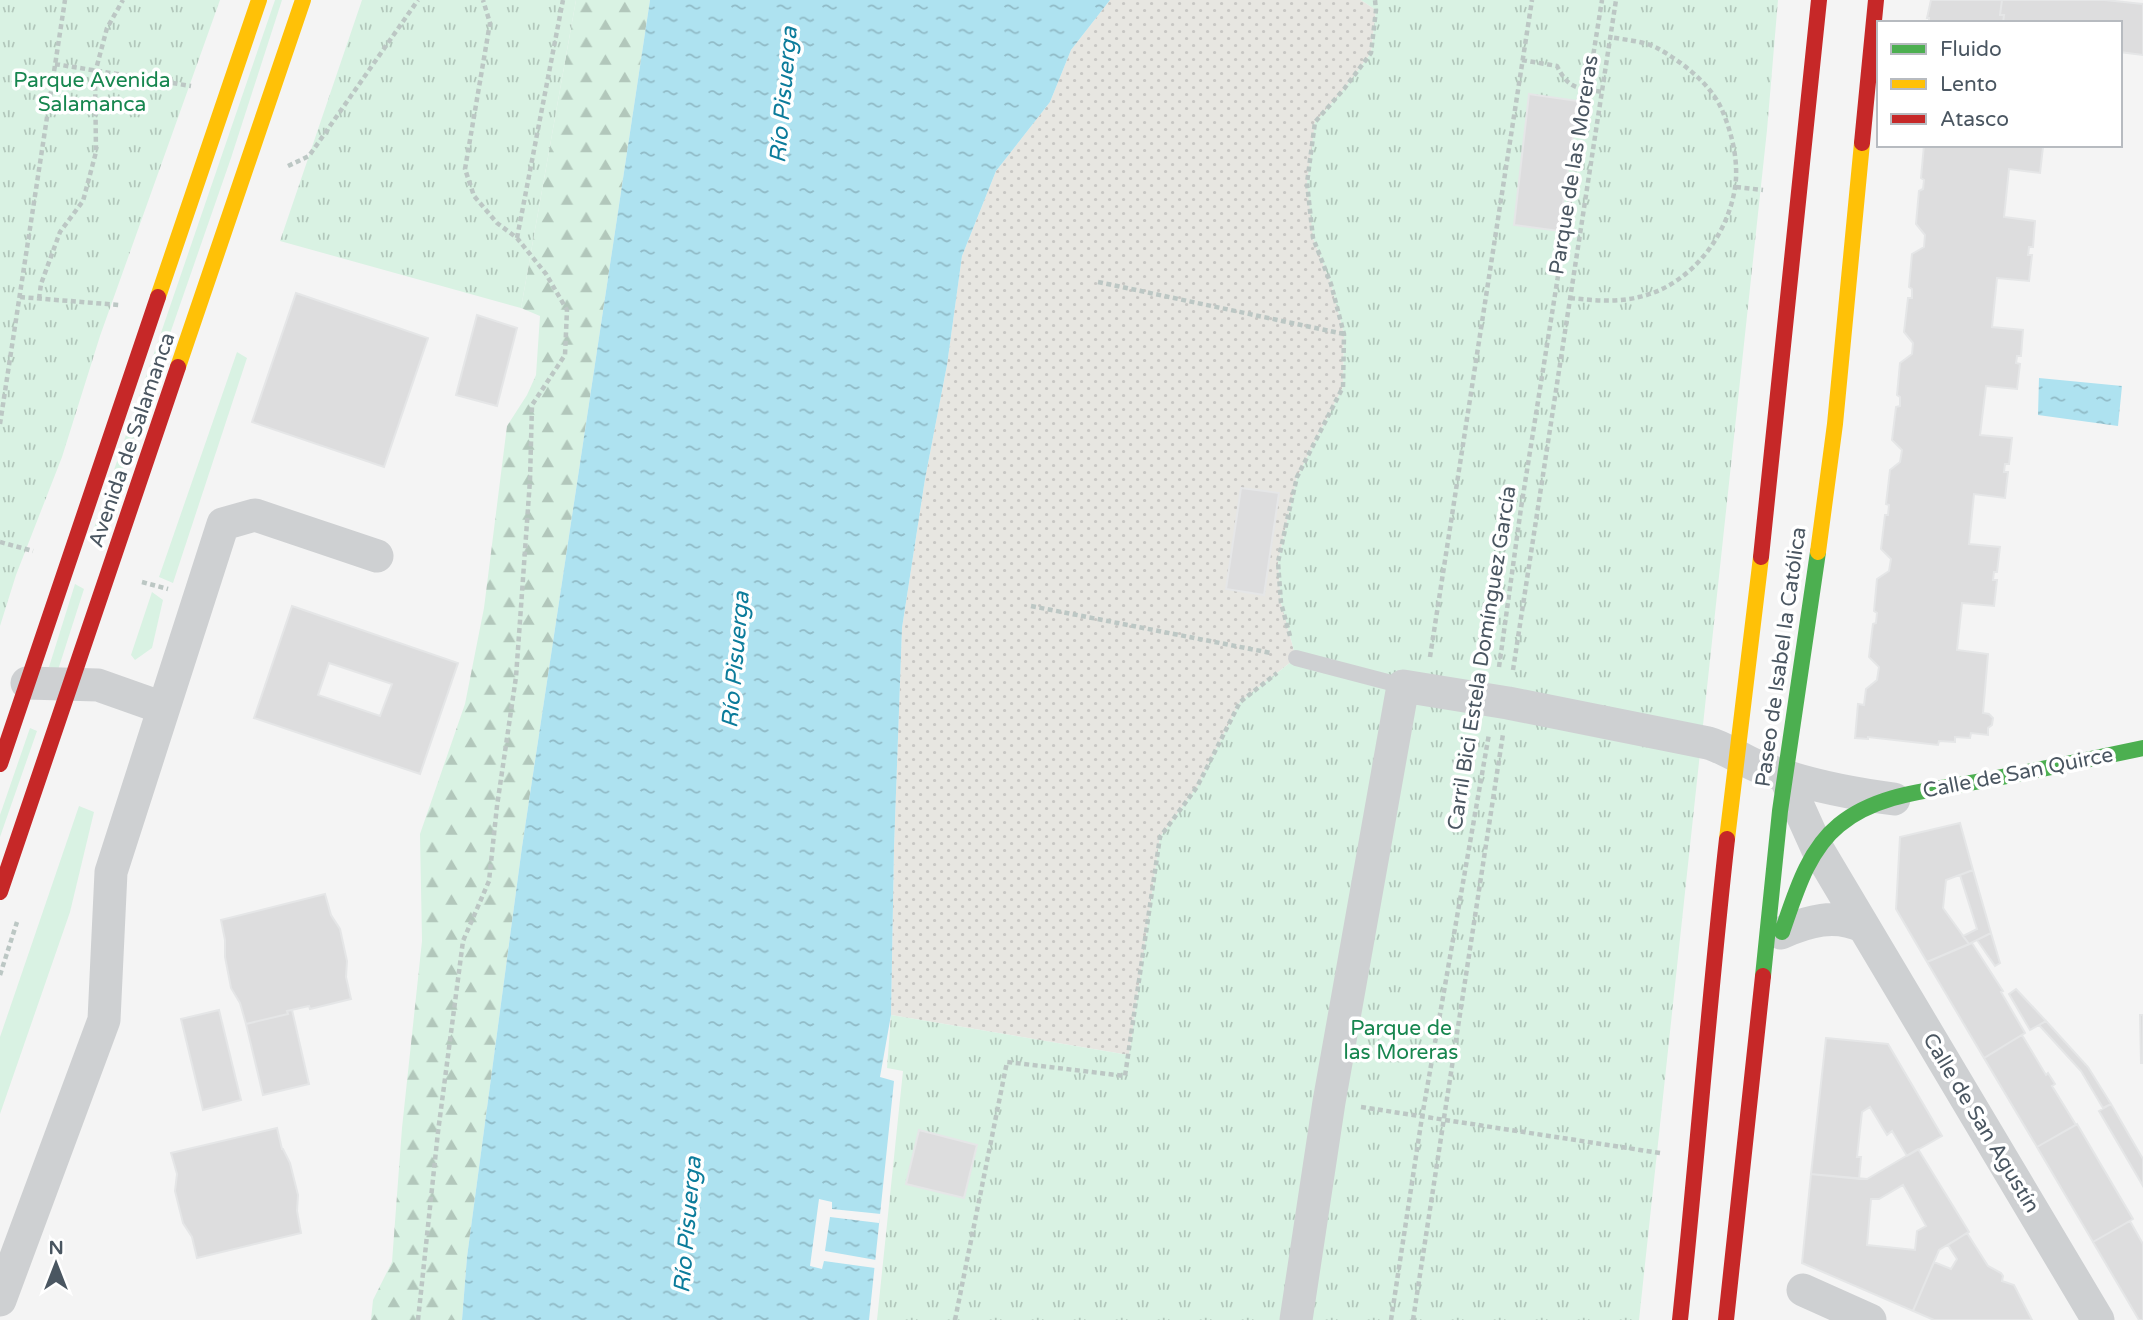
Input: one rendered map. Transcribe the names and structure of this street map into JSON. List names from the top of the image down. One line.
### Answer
{"streets":{"main road":["Avenida de Salamanca","Paseo de Isabel la Católica","Calle de San Quirce"],"street":["Calle de San Agustín"],"path":["Parque de las Moreras","Carril Bici Estela Domínguez García"]},"crossings":[["Parque de las Moreras","Carril Bici Estela Domínguez García"],["Parque de las Moreras","Calle de San Quirce"],["Paseo de Isabel la Católica","Calle de San Quirce"],["Paseo de Isabel la Católica","Calle de San Agustín"],["Carril Bici Estela Domínguez García","Calle de San Quirce"],["Calle de San Quirce","Calle de San Agustín"]],"water":["Río Pisuerga"],"parks":["Parque Avenida Salamanca","Parque de las Moreras"],"legend":["Fluido","Lento","Atasco"],"north":"top"}
